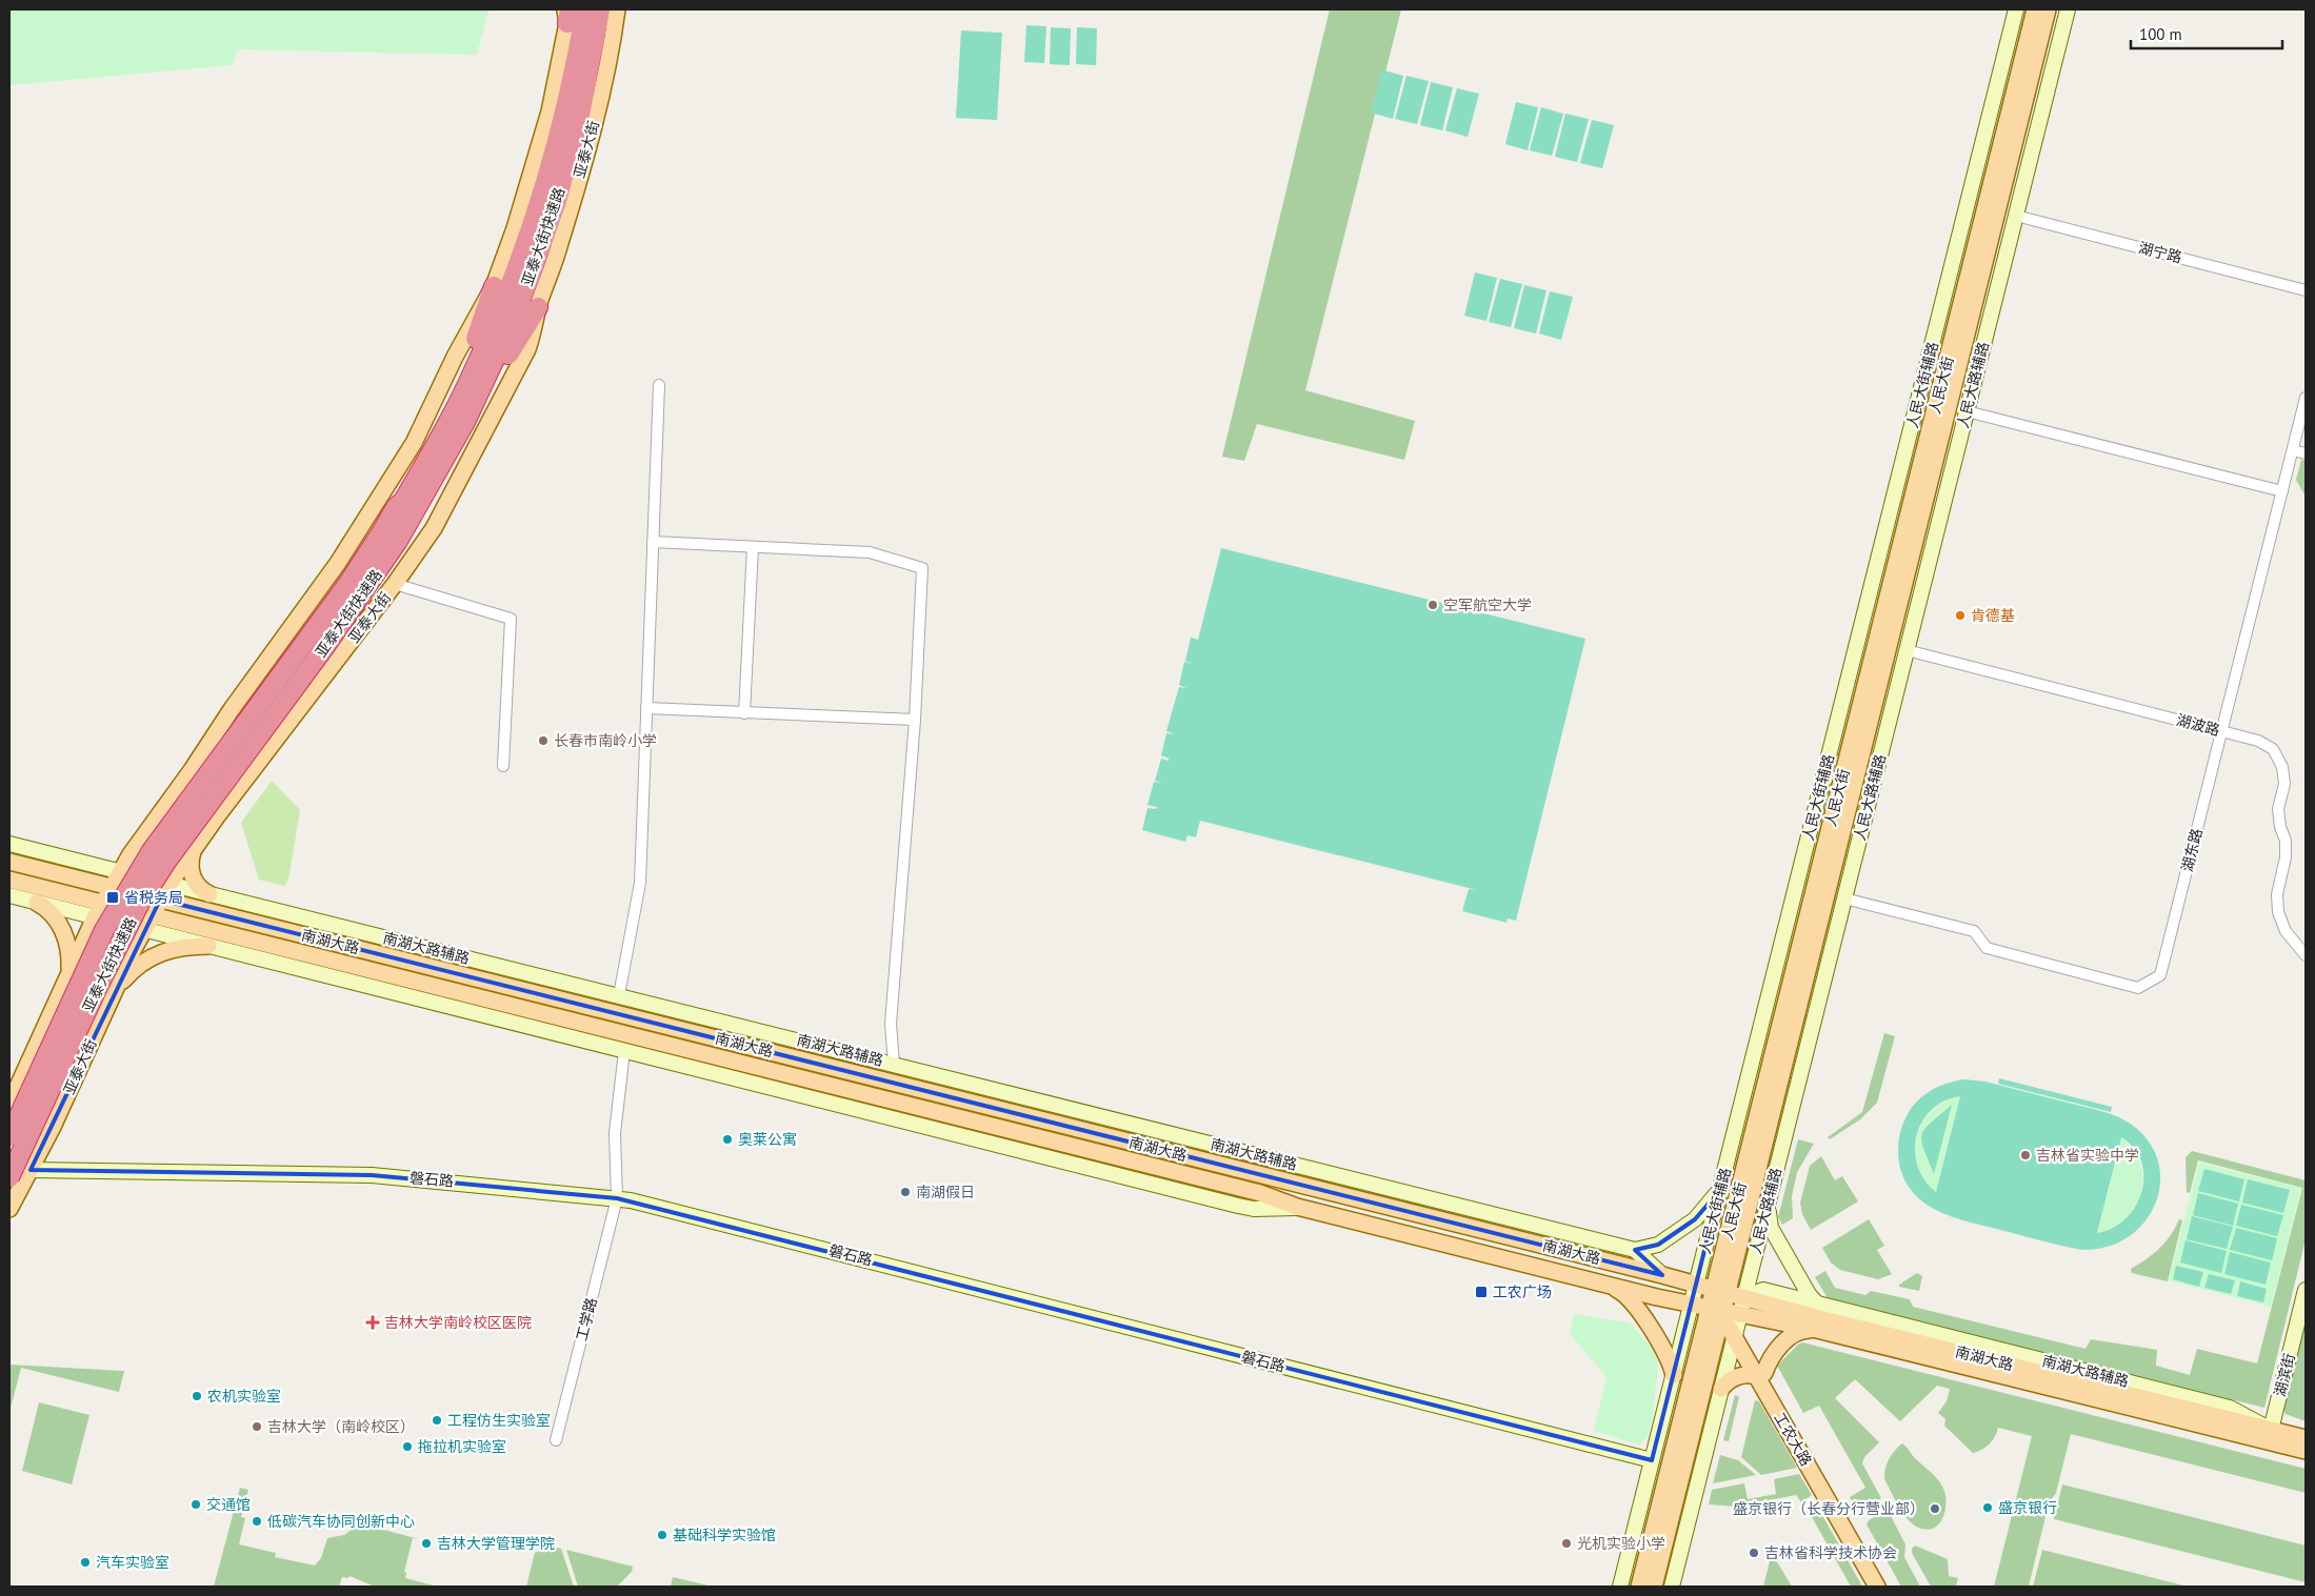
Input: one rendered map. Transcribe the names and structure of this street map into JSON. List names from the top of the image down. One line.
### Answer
{"streets":{"highway":["亚泰大街快速路"],"main road":["亚泰大街","人民大街","南湖大路","工农大路"],"street":["湖宁路","人民大街辅路","人民大路辅路","湖波路","湖东路","南湖大路辅路","磐石路","工学路","湖滨街"]},"crossings":[["亚泰大街","南湖大路"],["亚泰大街","南湖大路辅路"],["亚泰大街","磐石路"],["湖宁路","人民大路辅路"],["人民大街辅路","南湖大路"],["人民大街辅路","磐石路"],["人民大街","南湖大路"],["人民大街","工农大路"],["人民大路辅路","湖波路"],["人民大路辅路","湖东路"],["人民大路辅路","南湖大路"],["人民大路辅路","南湖大路辅路"],["人民大路辅路","工农大路"],["湖波路","湖东路"],["南湖大路","南湖大路辅路"],["南湖大路","湖滨街"],["南湖大路","工农大路"],["南湖大路辅路","湖滨街"],["磐石路","工学路"]],"places":{"other":["空军航空大学","肯德基","长春市南岭小学","奥莱公寓","吉林省实验中学","南湖假日","农机实验室","工程仿生实验室","吉林大学（南岭校区）","拖拉机实验室","交通馆","盛京银行","盛京银行（长春分行营业部）","低碳汽车协同创新中心","基础科学实验馆","吉林大学管理学院","光机实验小学","吉林省科学技术协会","汽车实验室"],"transit":["省税务局","工农广场"],"health":["吉林大学南岭校区医院"]},"scale_bar":"100 m"}
